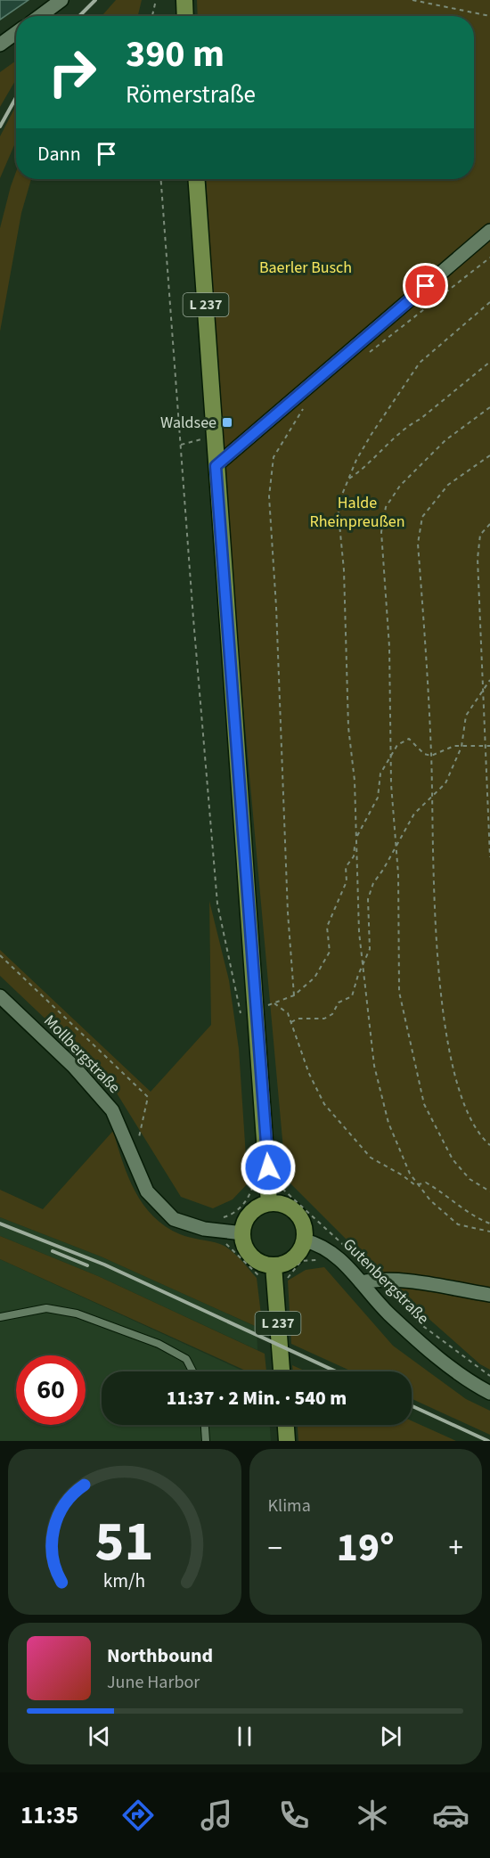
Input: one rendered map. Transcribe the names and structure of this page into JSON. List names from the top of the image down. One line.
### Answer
{"streets":{"main road":["L 237"],"street":["Mollbergstraße","Gutenbergstraße"]},"crossings":[["L 237","Mollbergstraße"],["L 237","Gutenbergstraße"],["Mollbergstraße","Gutenbergstraße"]],"parks":["Baerler Busch","Halde Rheinpreußen"],"places":{"transit":["Waldsee"]},"page":{"turn":["390 m","Römerstraße"],"then":"Dann","limit":"60","trip":"11:37 · 2 Min. · 540 m","tile":"Klima","heat":["−","19°","+"],"song":["Northbound","June Harbor"],"tabs":"11:35","gauge":["51","km/h"]}}
